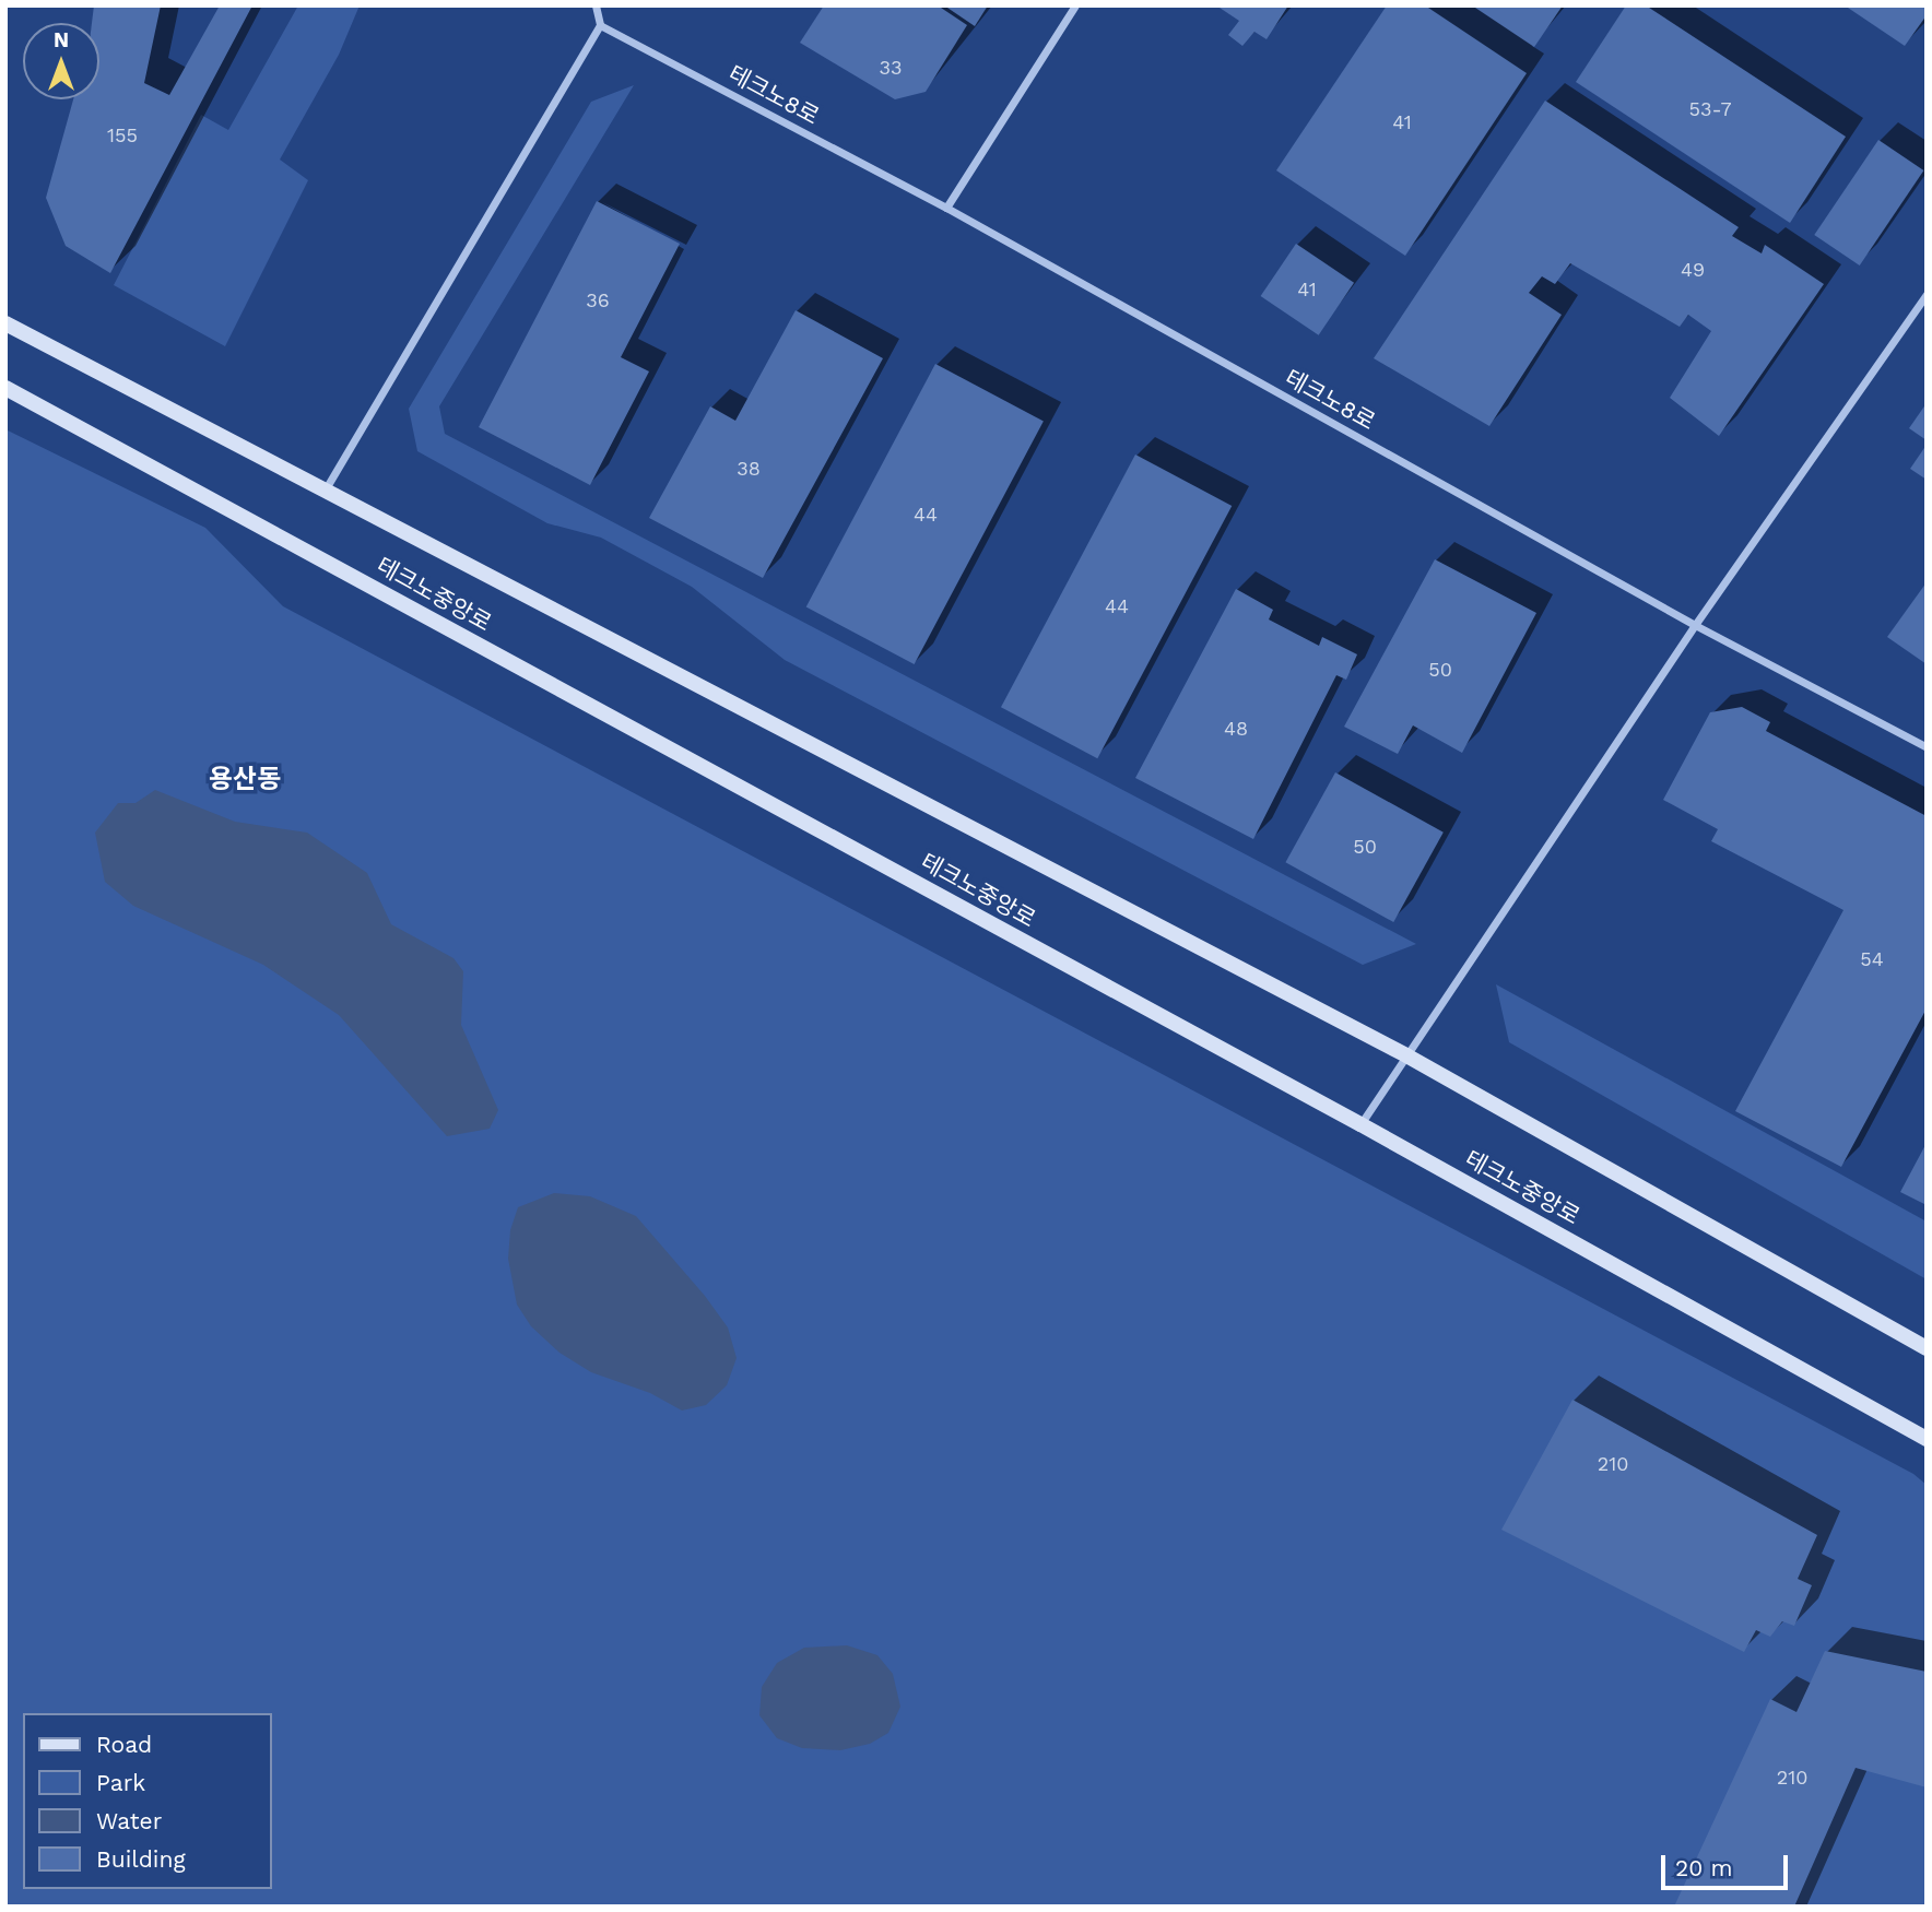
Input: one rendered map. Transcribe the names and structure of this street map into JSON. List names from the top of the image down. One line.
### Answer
{"streets":{"main road":["테크노중앙로"],"street":["테크노8로"]},"districts":["용산동"],"house_numbers":["33","53-7","41","155","49","41","36","38","44","44","50","48","50","54","210","210"],"legend":["Road","Park","Water","Building"],"scale_bar":"20 m","north":"top"}
